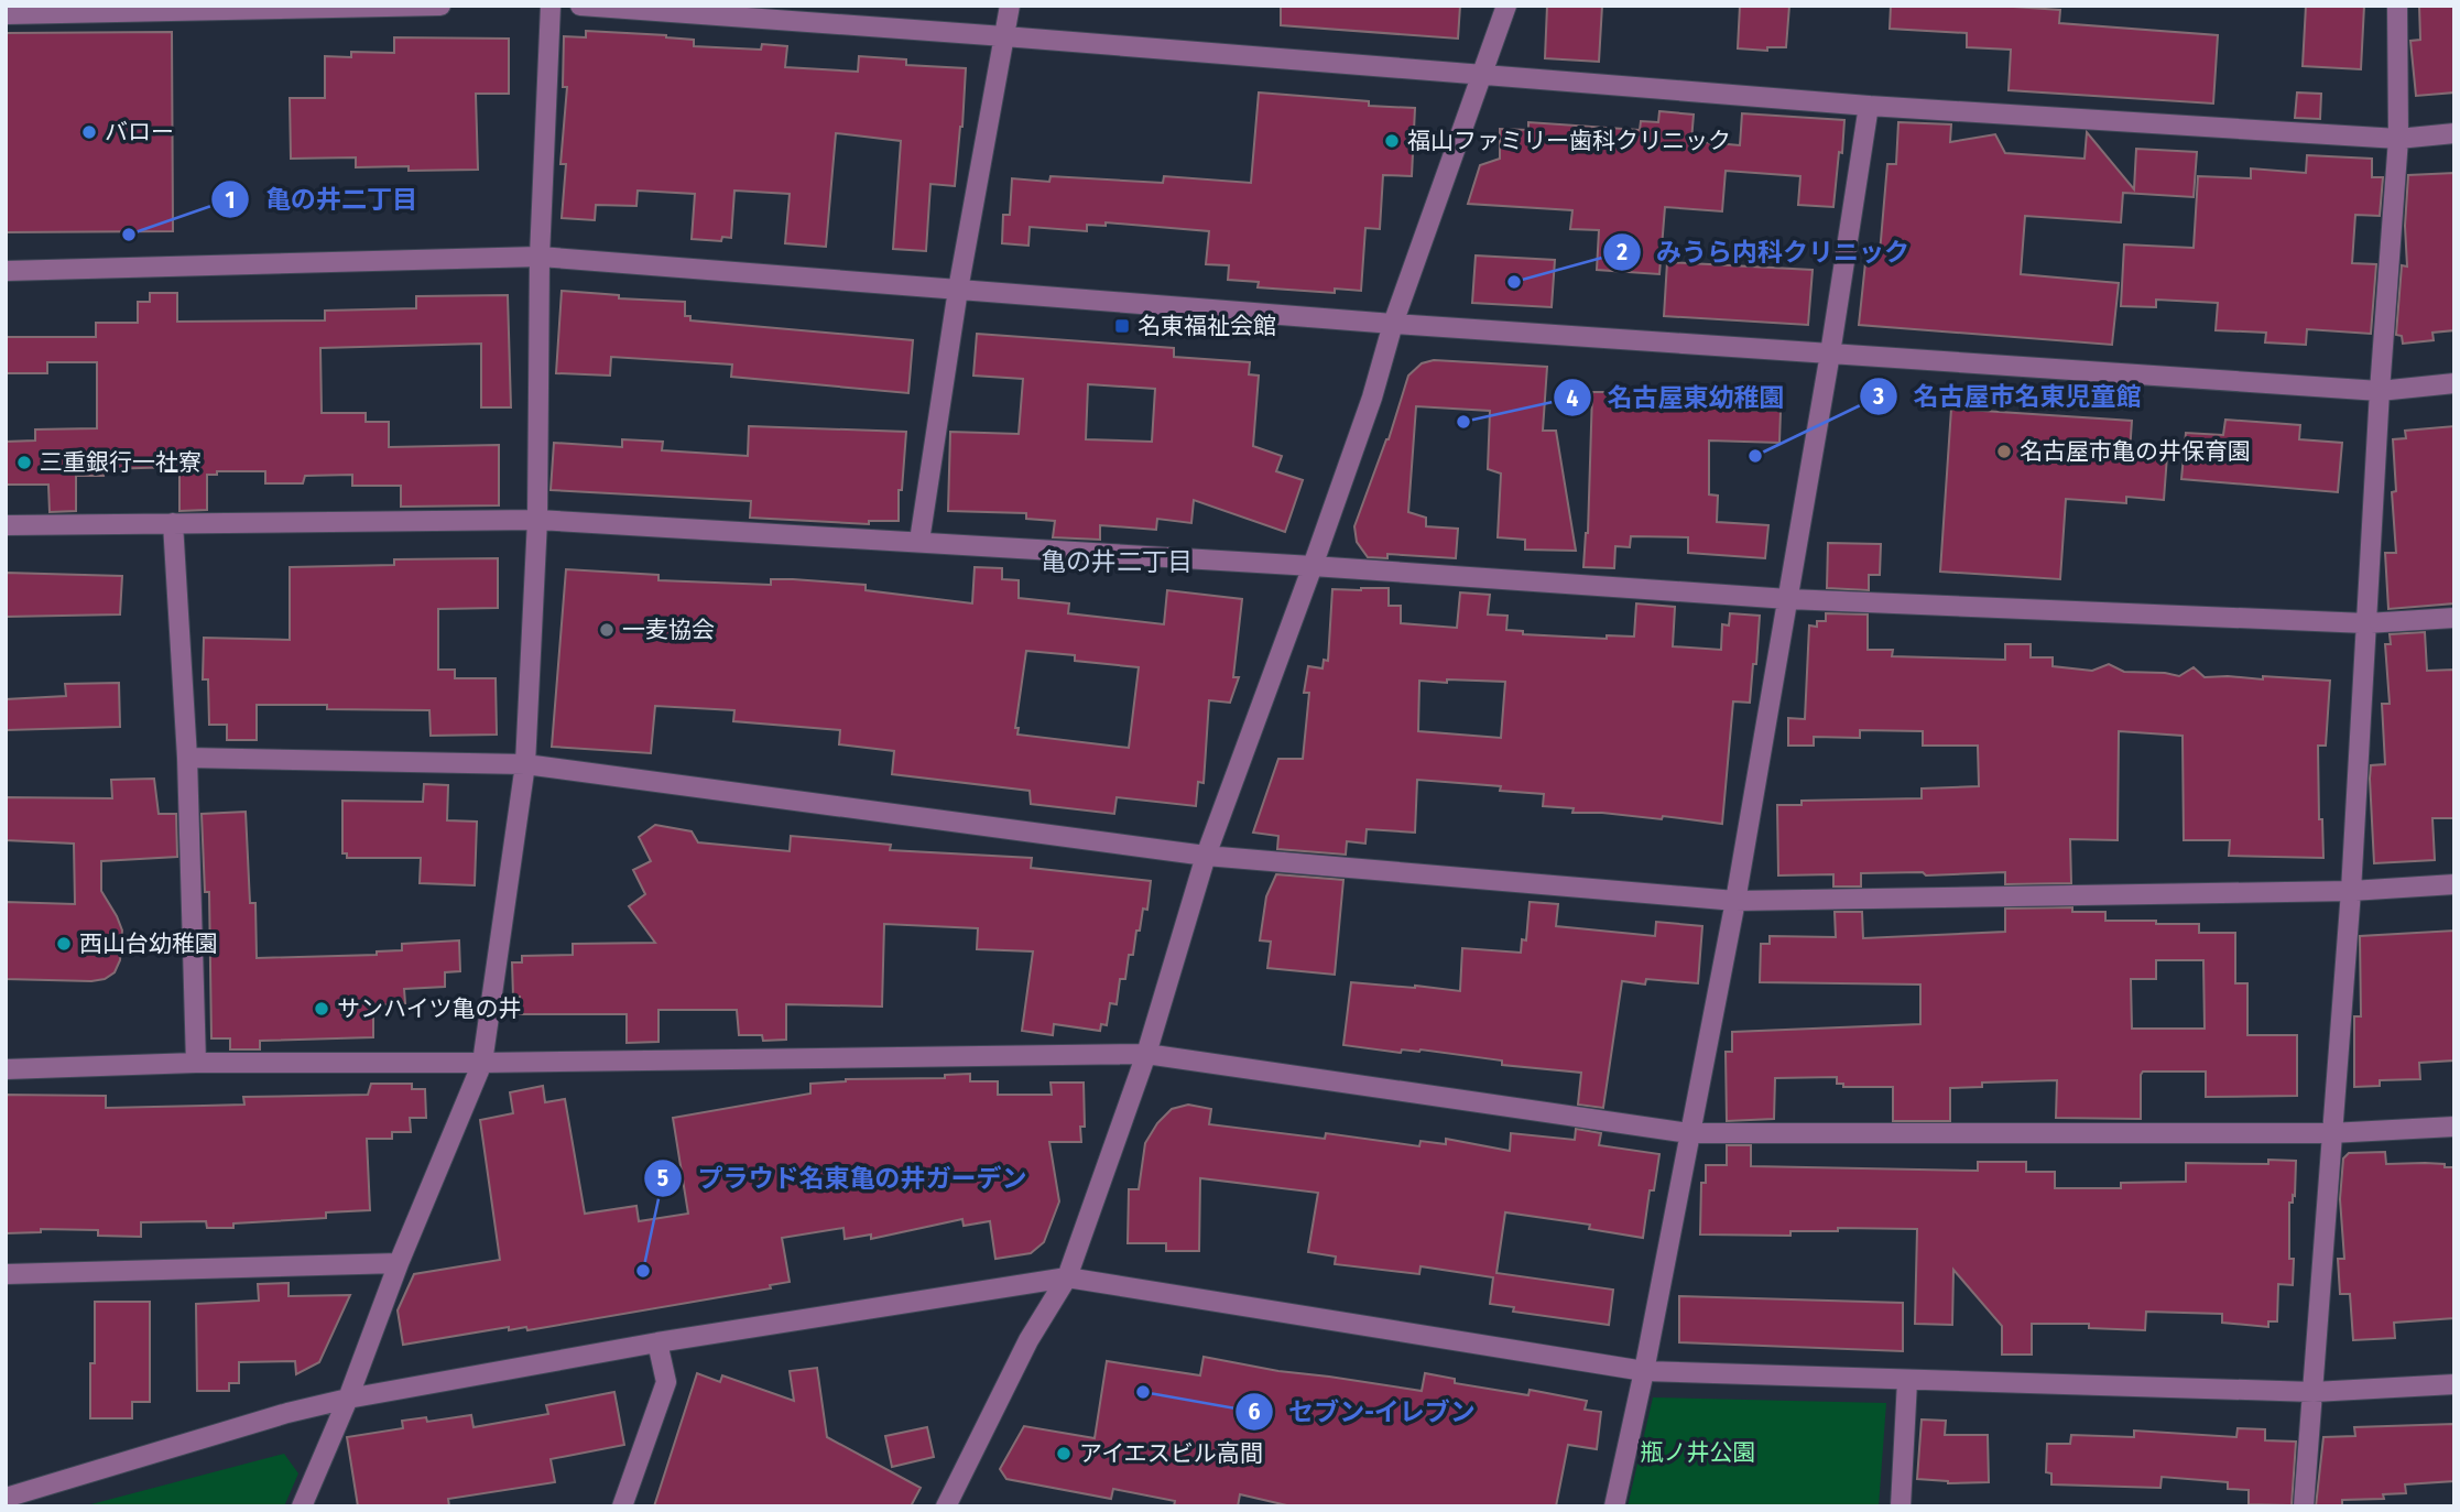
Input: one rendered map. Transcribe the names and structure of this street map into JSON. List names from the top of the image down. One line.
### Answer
{"districts":["亀の井二丁目"],"parks":["瓶ノ井公園"],"places":{"other":["バロー","福山ファミリー歯科クリニック","亀の井二丁目","みうら内科クリニック","名古屋東幼稚園","名古屋市亀の井保育園","名古屋市名東児童館","三重銀行一社寮","一麦協会","西山台幼稚園","サンハイツ亀の井","プラウド名東亀の井ガーデン","セブン-イレブン","アイエスビル高間"],"transit":["名東福祉会館"]}}
